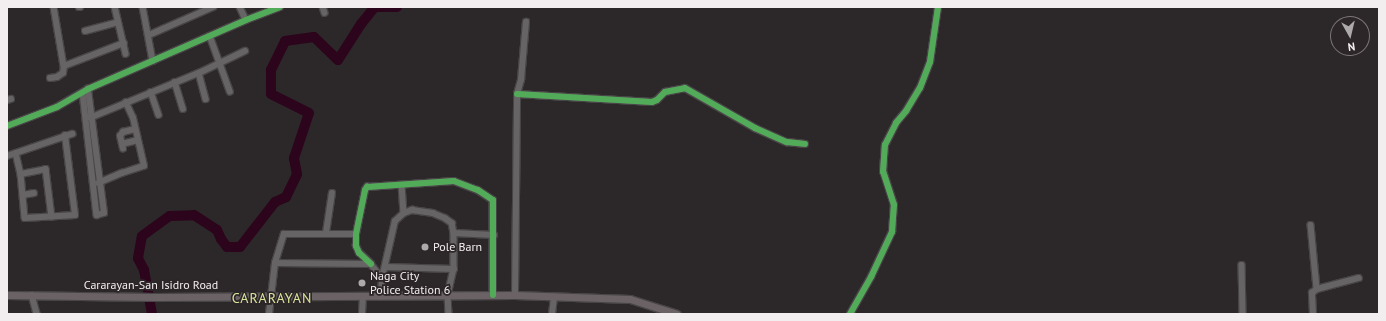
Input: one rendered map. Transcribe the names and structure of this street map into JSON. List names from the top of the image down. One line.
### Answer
{"streets":{"main road":["Cararayan-San Isidro Road"]},"districts":["CARARAYAN"],"places":["Pole Barn","Naga City Police Station 6"],"north":"bottom"}
